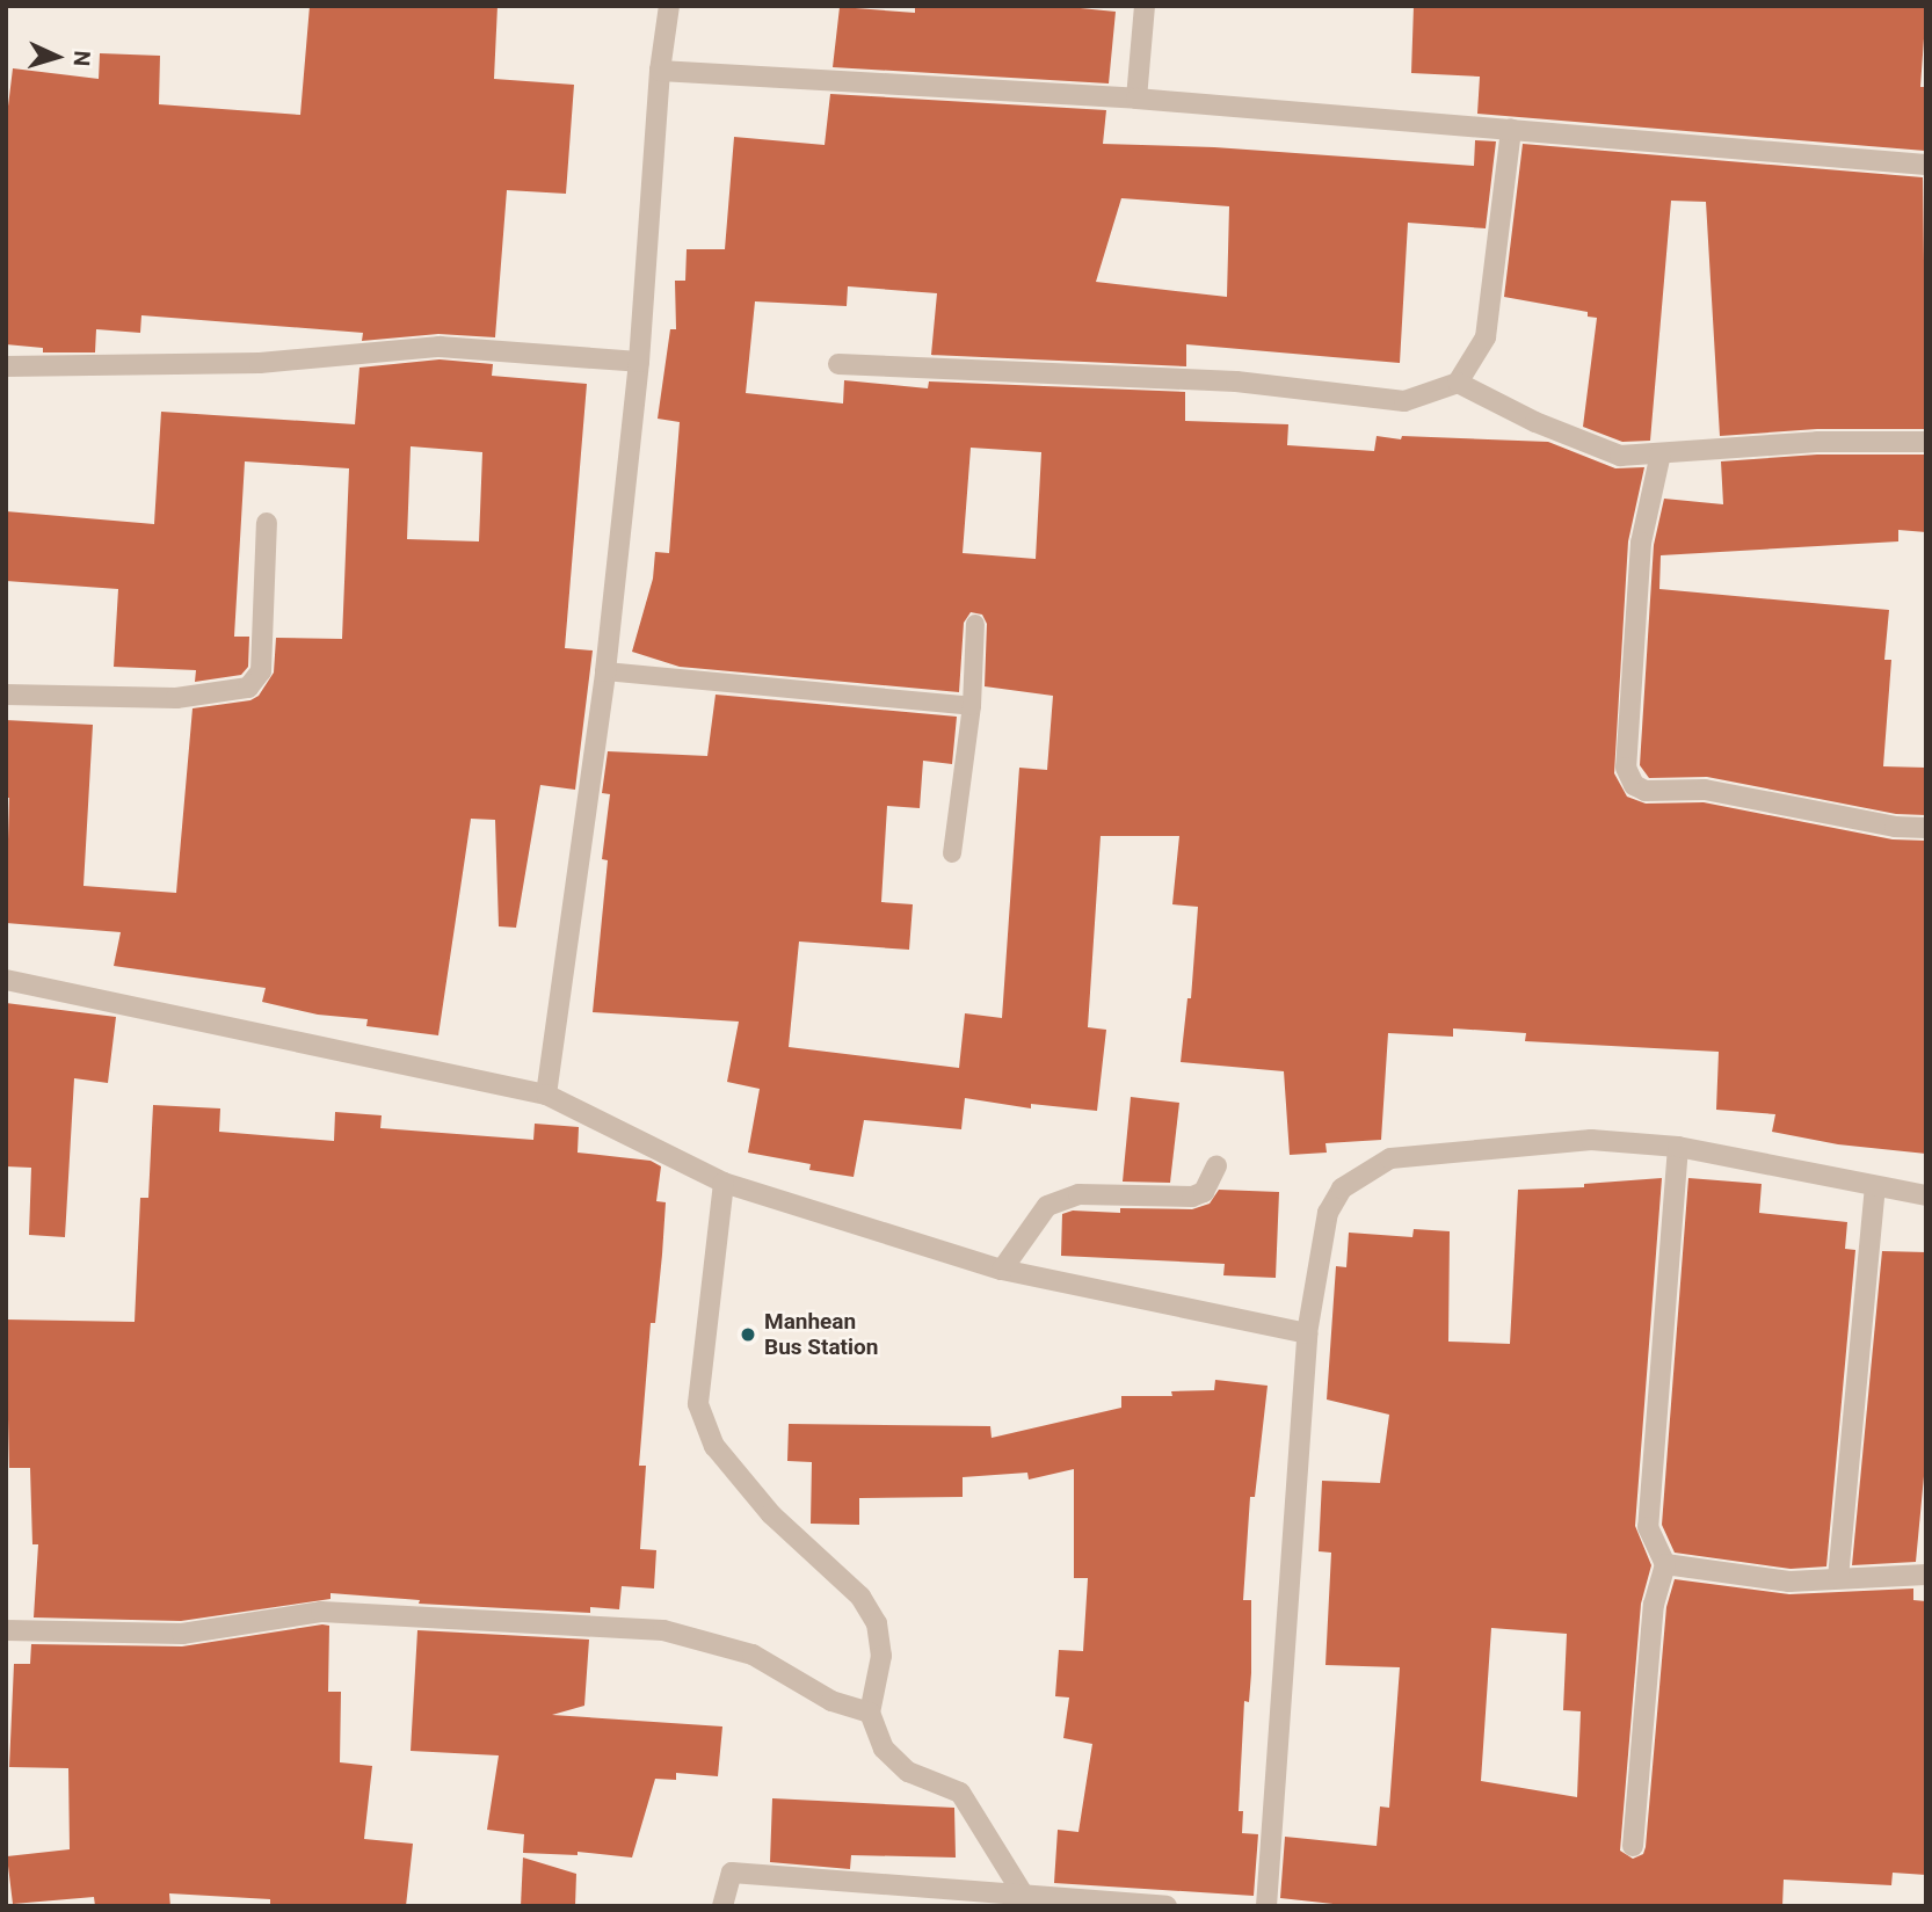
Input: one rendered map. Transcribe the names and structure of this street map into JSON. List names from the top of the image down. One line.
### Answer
{"places":["Manhean Bus Station"],"north":"right"}
